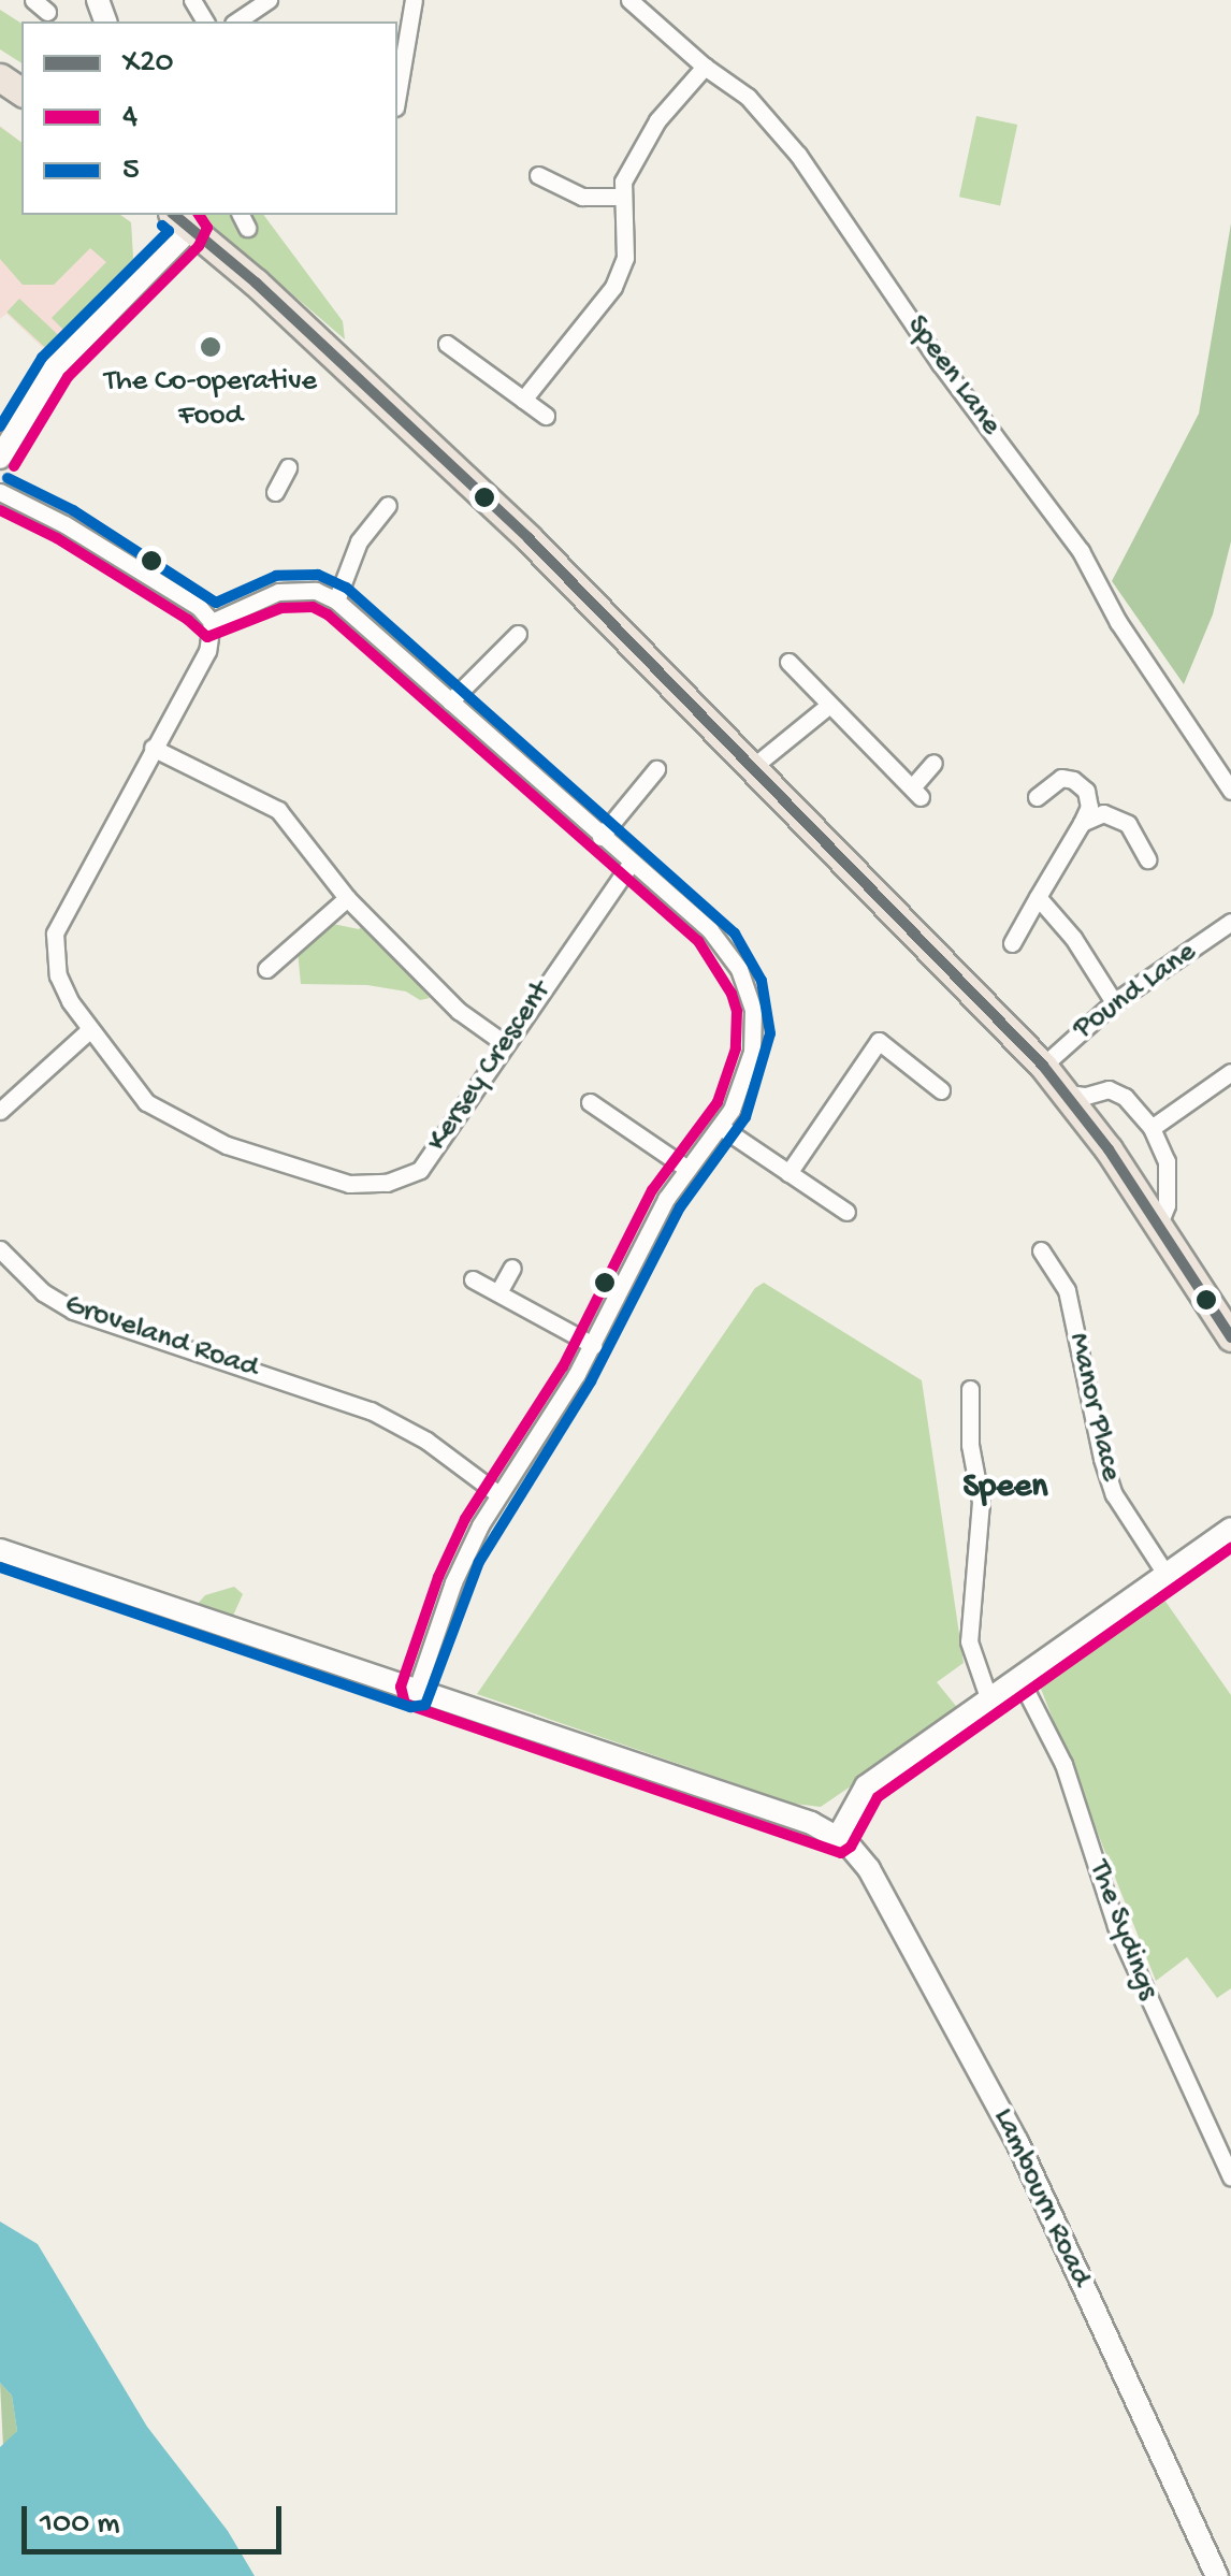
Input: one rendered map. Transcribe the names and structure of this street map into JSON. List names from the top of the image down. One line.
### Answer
{"streets":{"street":["Speen Lane","Pound Lane","Kersey Crescent","Groveland Road","Manor Place","The Sydings","Lambourn Road"]},"districts":["Speen"],"places":["The Co-operative Food"],"lines":["transit line X20","transit line 4","transit line 5"],"legend":["X20","4","5"],"scale_bar":"100 m"}
